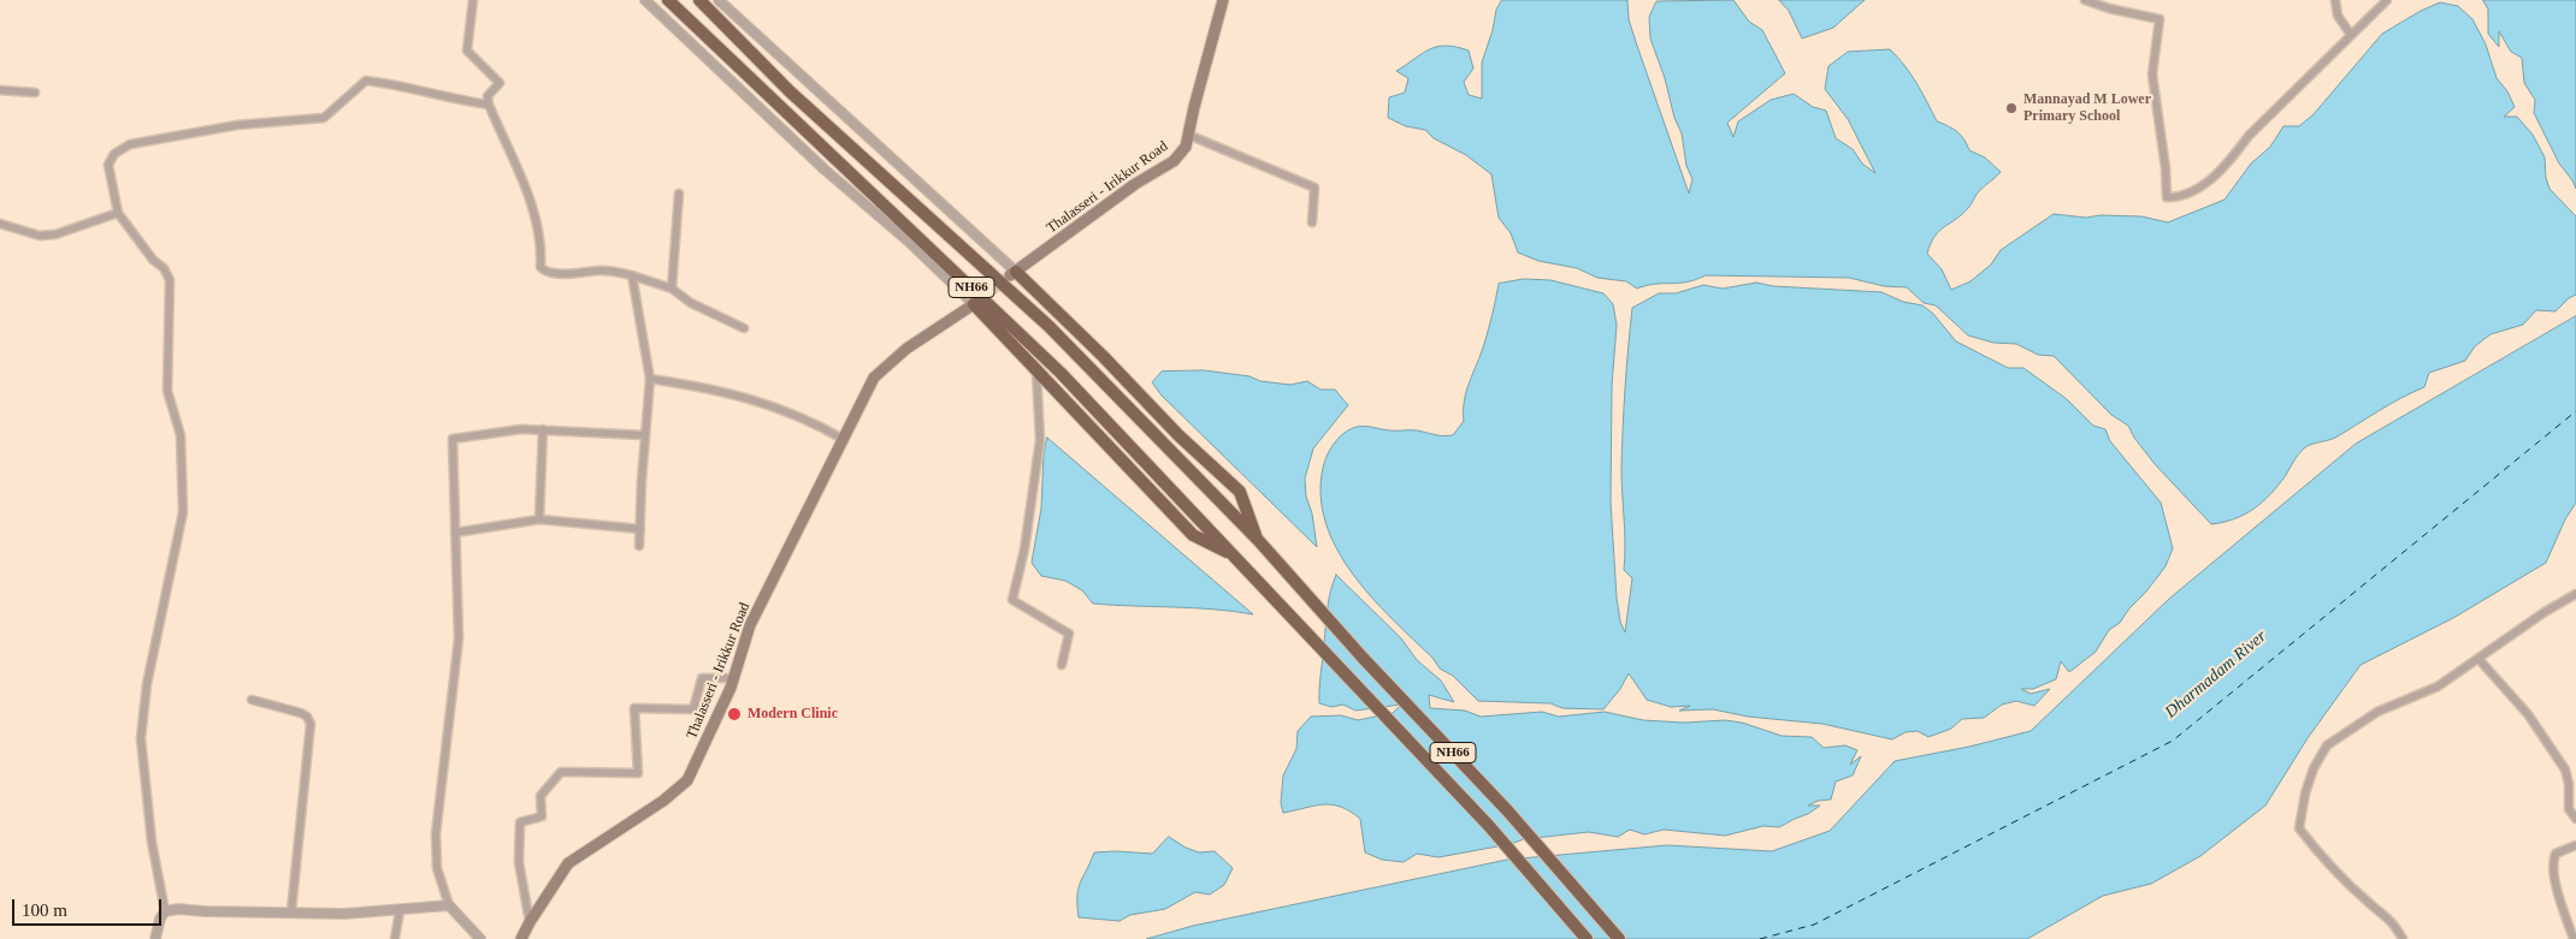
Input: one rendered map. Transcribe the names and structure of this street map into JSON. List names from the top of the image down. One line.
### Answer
{"streets":{"highway":["NH66"],"main road":["Thalasseri - Irikkur Road"]},"water":["Dharmadam River"],"places":["Mannayad M Lower Primary School","Modern Clinic"],"scale_bar":"100 m"}
